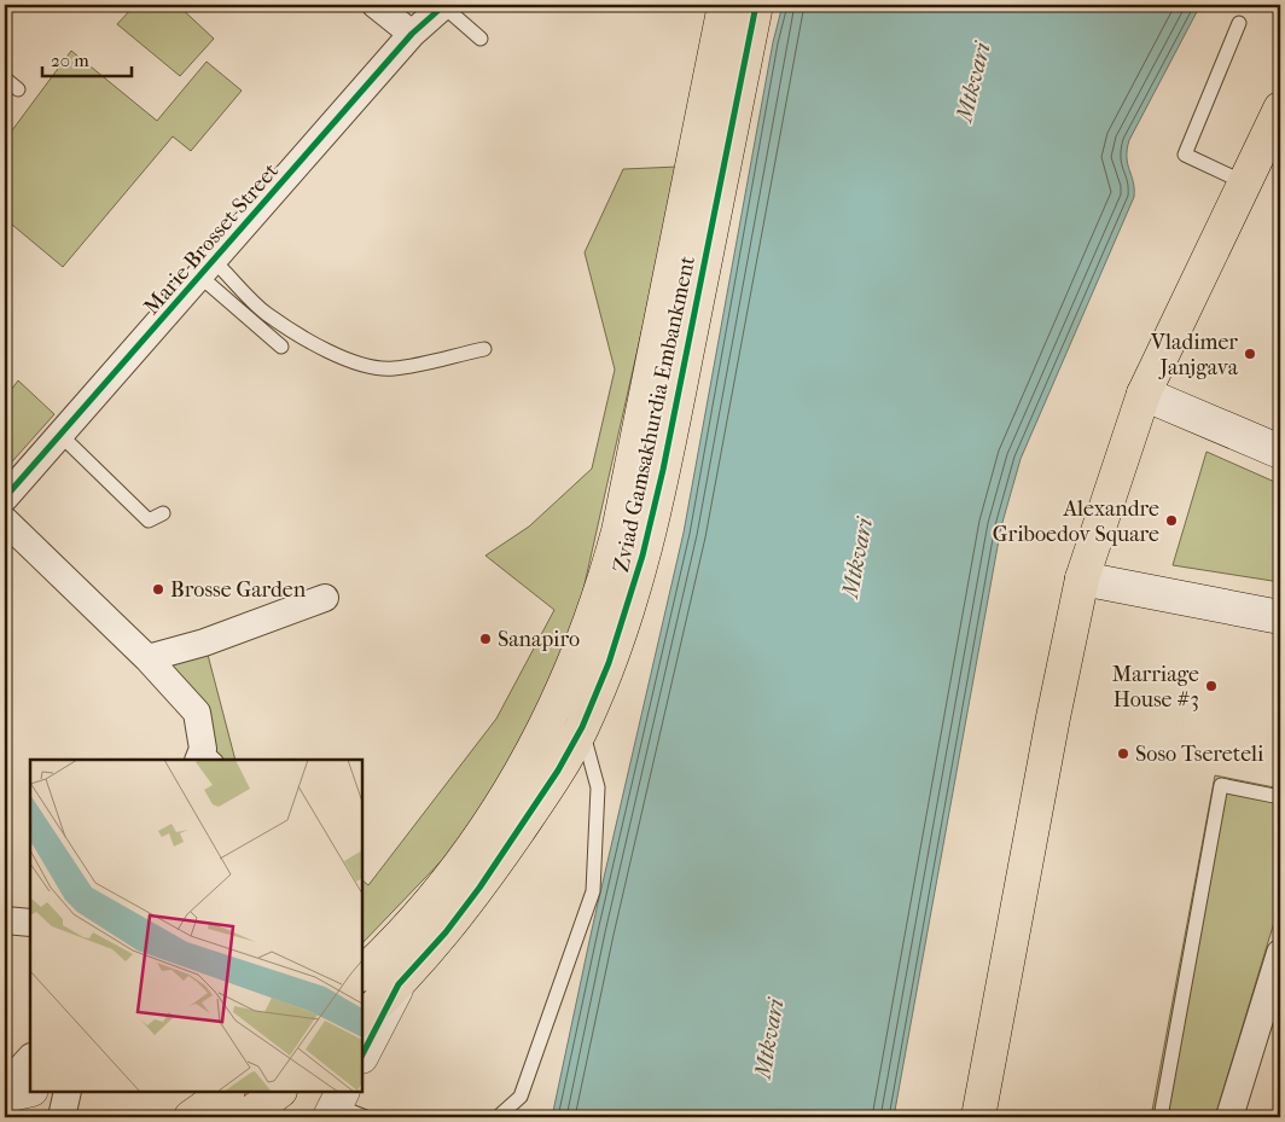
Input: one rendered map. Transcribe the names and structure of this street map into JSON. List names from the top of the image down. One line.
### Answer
{"streets":{"main road":["Zviad Gamsakhurdia Embankment"],"street":["Marie Brosset Street"]},"water":["Mtkvari"],"places":["Vladimer Janjgava","Alexandre Griboedov Square","Brosse Garden","Sanapiro","Marriage House #3","Soso Tsereteli"],"scale_bar":"20 m"}
